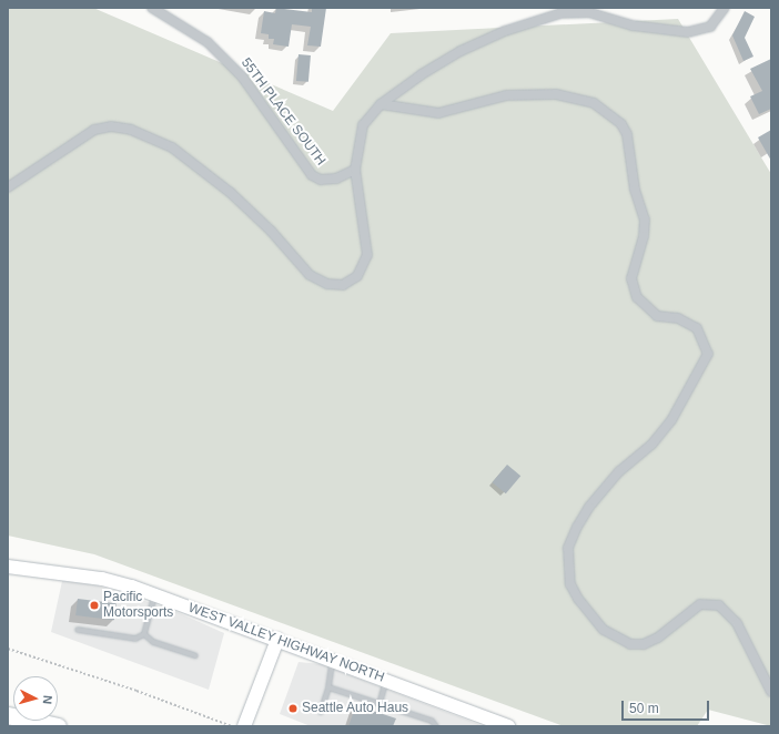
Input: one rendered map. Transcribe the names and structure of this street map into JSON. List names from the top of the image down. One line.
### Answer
{"streets":{"main road":["WEST VALLEY HIGHWAY NORTH"],"street":["55TH PLACE SOUTH"]},"places":["Pacific Motorsports","Seattle Auto Haus"],"scale_bar":"50 m","north":"right"}
